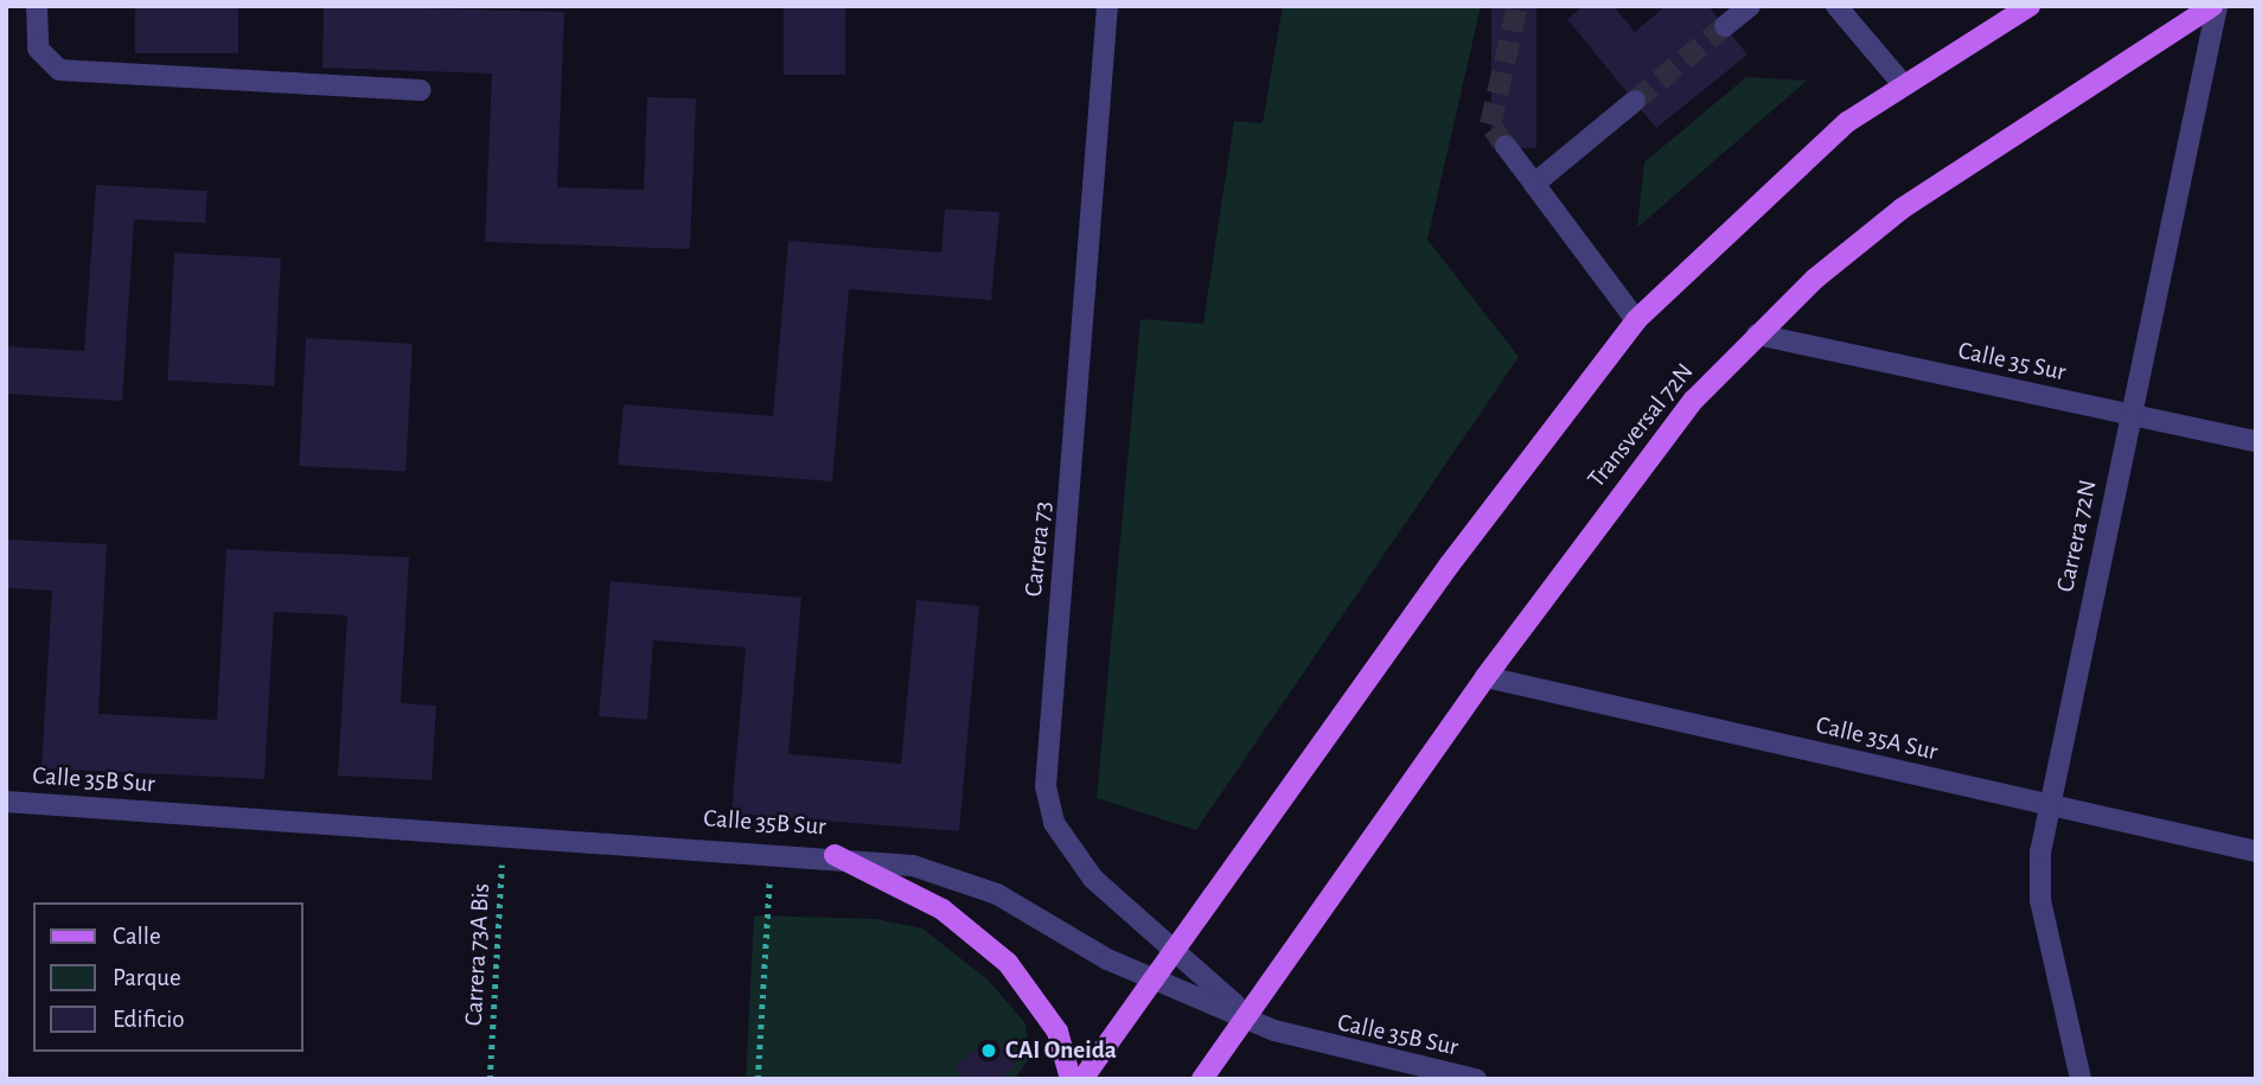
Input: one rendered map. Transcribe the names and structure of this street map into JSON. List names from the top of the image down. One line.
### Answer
{"streets":{"main road":["Transversal 72N"],"street":["Calle 35 Sur","Carrera 72N","Carrera 73","Calle 35A Sur","Calle 35B Sur"],"path":["Carrera 73A Bis"]},"crossings":[["Calle 35 Sur","Transversal 72N"],["Calle 35 Sur","Carrera 72N"],["Transversal 72N","Carrera 72N"],["Transversal 72N","Carrera 73"],["Transversal 72N","Calle 35A Sur"],["Transversal 72N","Calle 35B Sur"],["Carrera 72N","Calle 35A Sur"],["Carrera 73","Calle 35B Sur"],["Calle 35B Sur","Carrera 73A Bis"]],"places":["CAI Oneida"],"legend":["Calle","Parque","Edificio"]}
